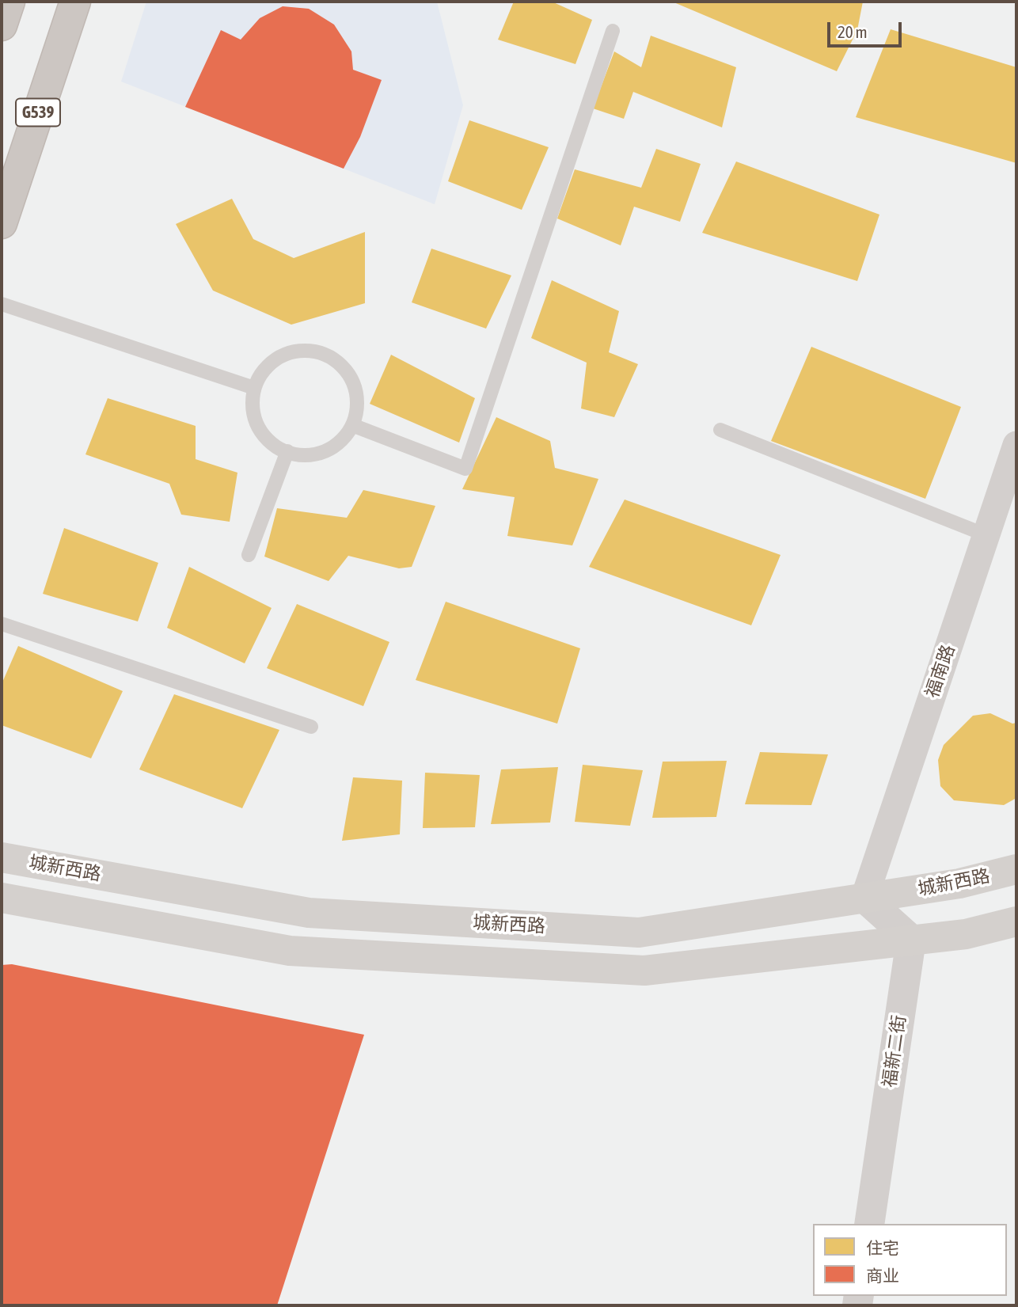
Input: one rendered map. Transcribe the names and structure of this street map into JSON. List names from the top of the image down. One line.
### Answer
{"streets":{"highway":["G539"],"main road":["城新西路"],"street":["福南路","福新二街"]},"crossings":[["福南路","城新西路"],["城新西路","福新二街"]],"legend":["住宅","商业"],"scale_bar":"20 m"}
